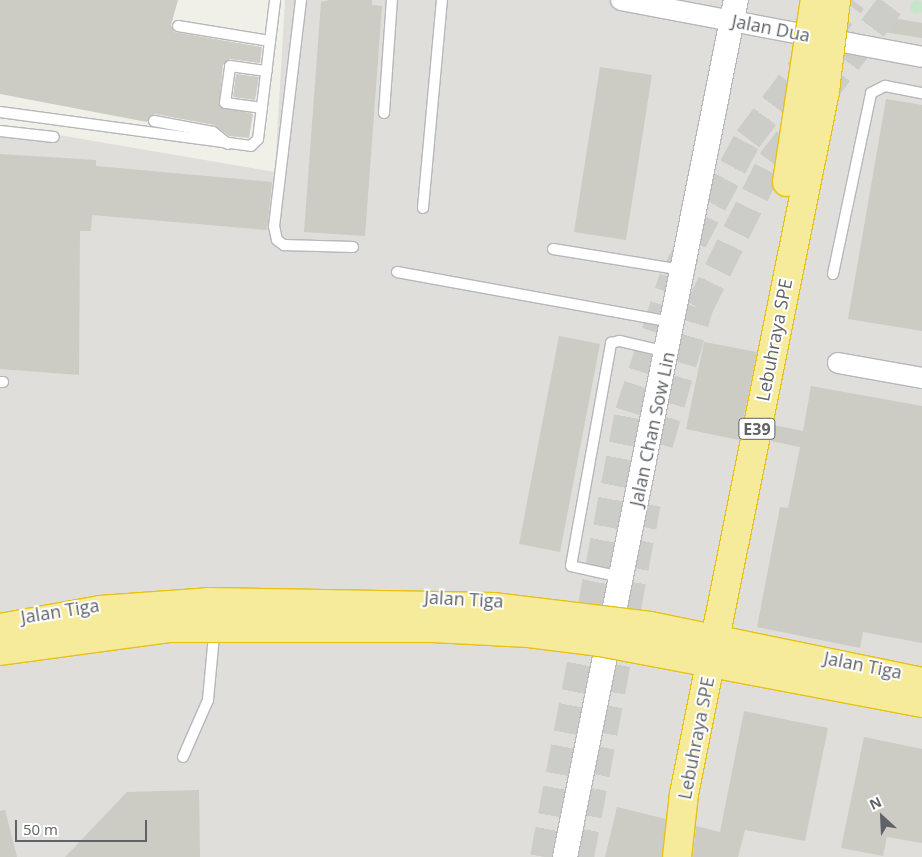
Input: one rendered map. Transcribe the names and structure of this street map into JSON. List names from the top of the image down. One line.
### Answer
{"streets":{"highway":["Lebuhraya SPE","E39"],"street":["Jalan Dua","Jalan Chan Sow Lin","Jalan Tiga"]},"crossings":[["Jalan Dua","Jalan Chan Sow Lin"],["Jalan Chan Sow Lin","Jalan Tiga"]],"scale_bar":"50 m","north":"top left"}
